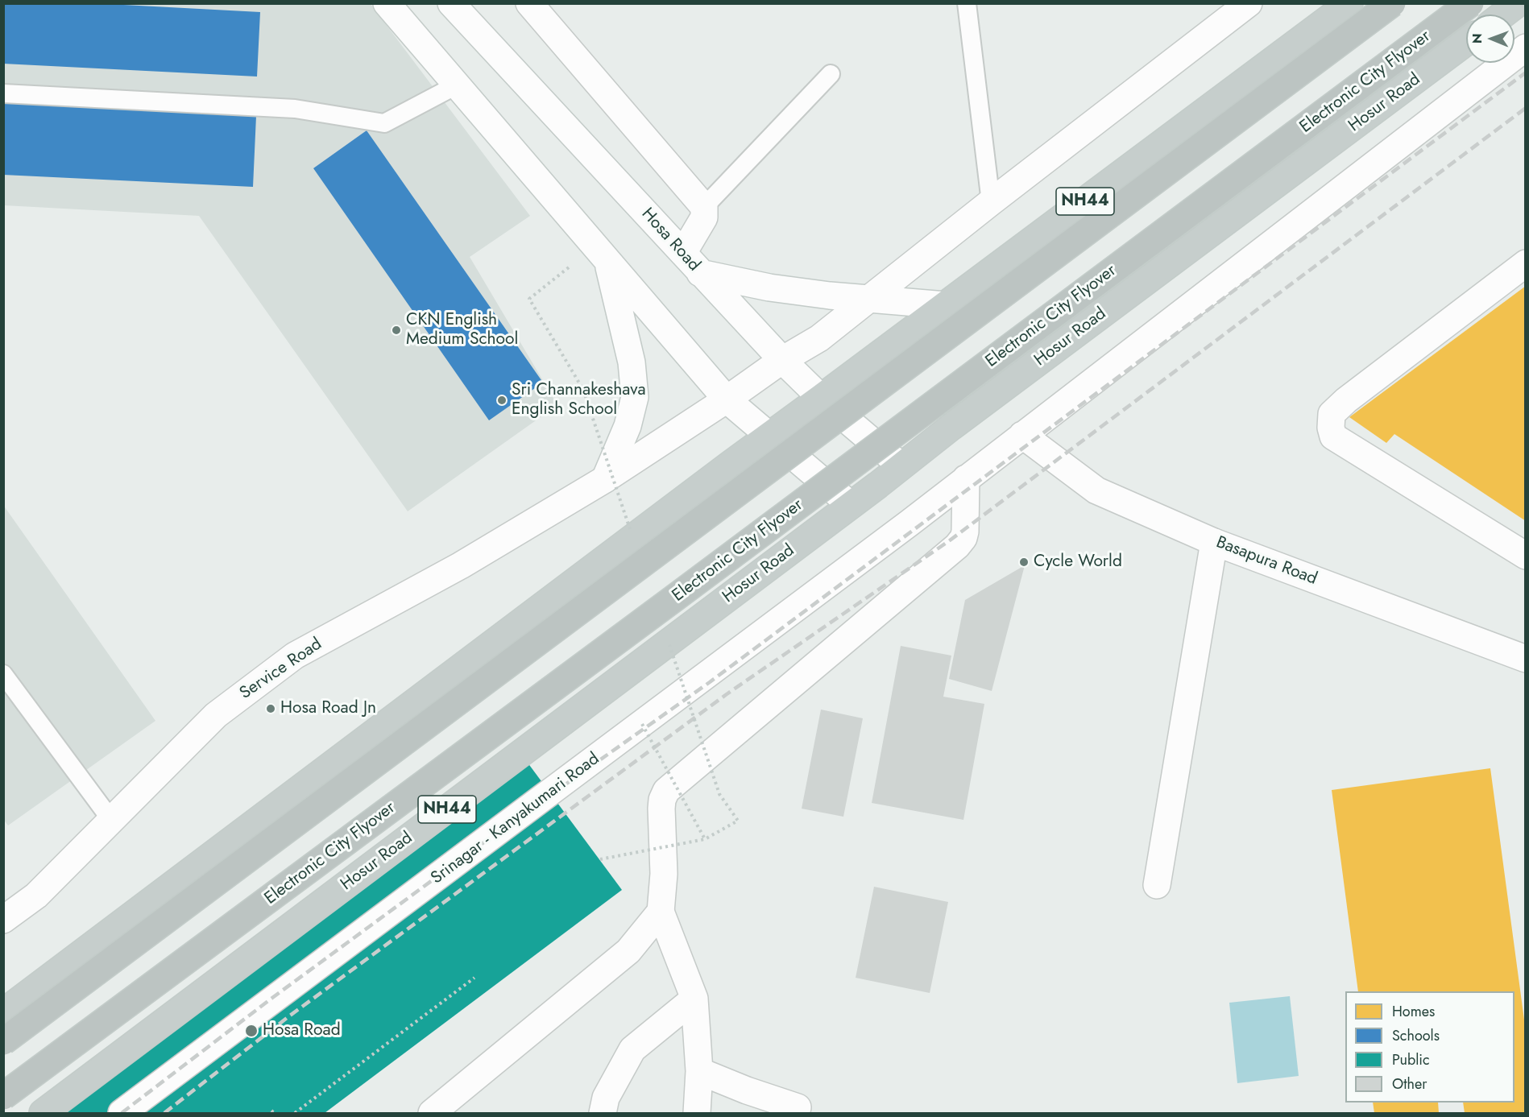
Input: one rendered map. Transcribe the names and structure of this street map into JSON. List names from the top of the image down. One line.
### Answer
{"streets":{"highway":["Electronic City Flyover","Hosur Road","NH44"],"street":["Hosa Road","Basapura Road","Service Road","Srinagar - Kanyakumari Road"]},"crossings":[["Hosur Road","Hosa Road"],["NH44","Hosa Road"],["Hosa Road","Service Road"],["Basapura Road","Srinagar - Kanyakumari Road"]],"places":["CKN English Medium School","Sri Channakeshava English School","Cycle World","Hosa Road Jn","Hosa Road"],"legend":["Homes","Schools","Public","Other"],"north":"left"}
